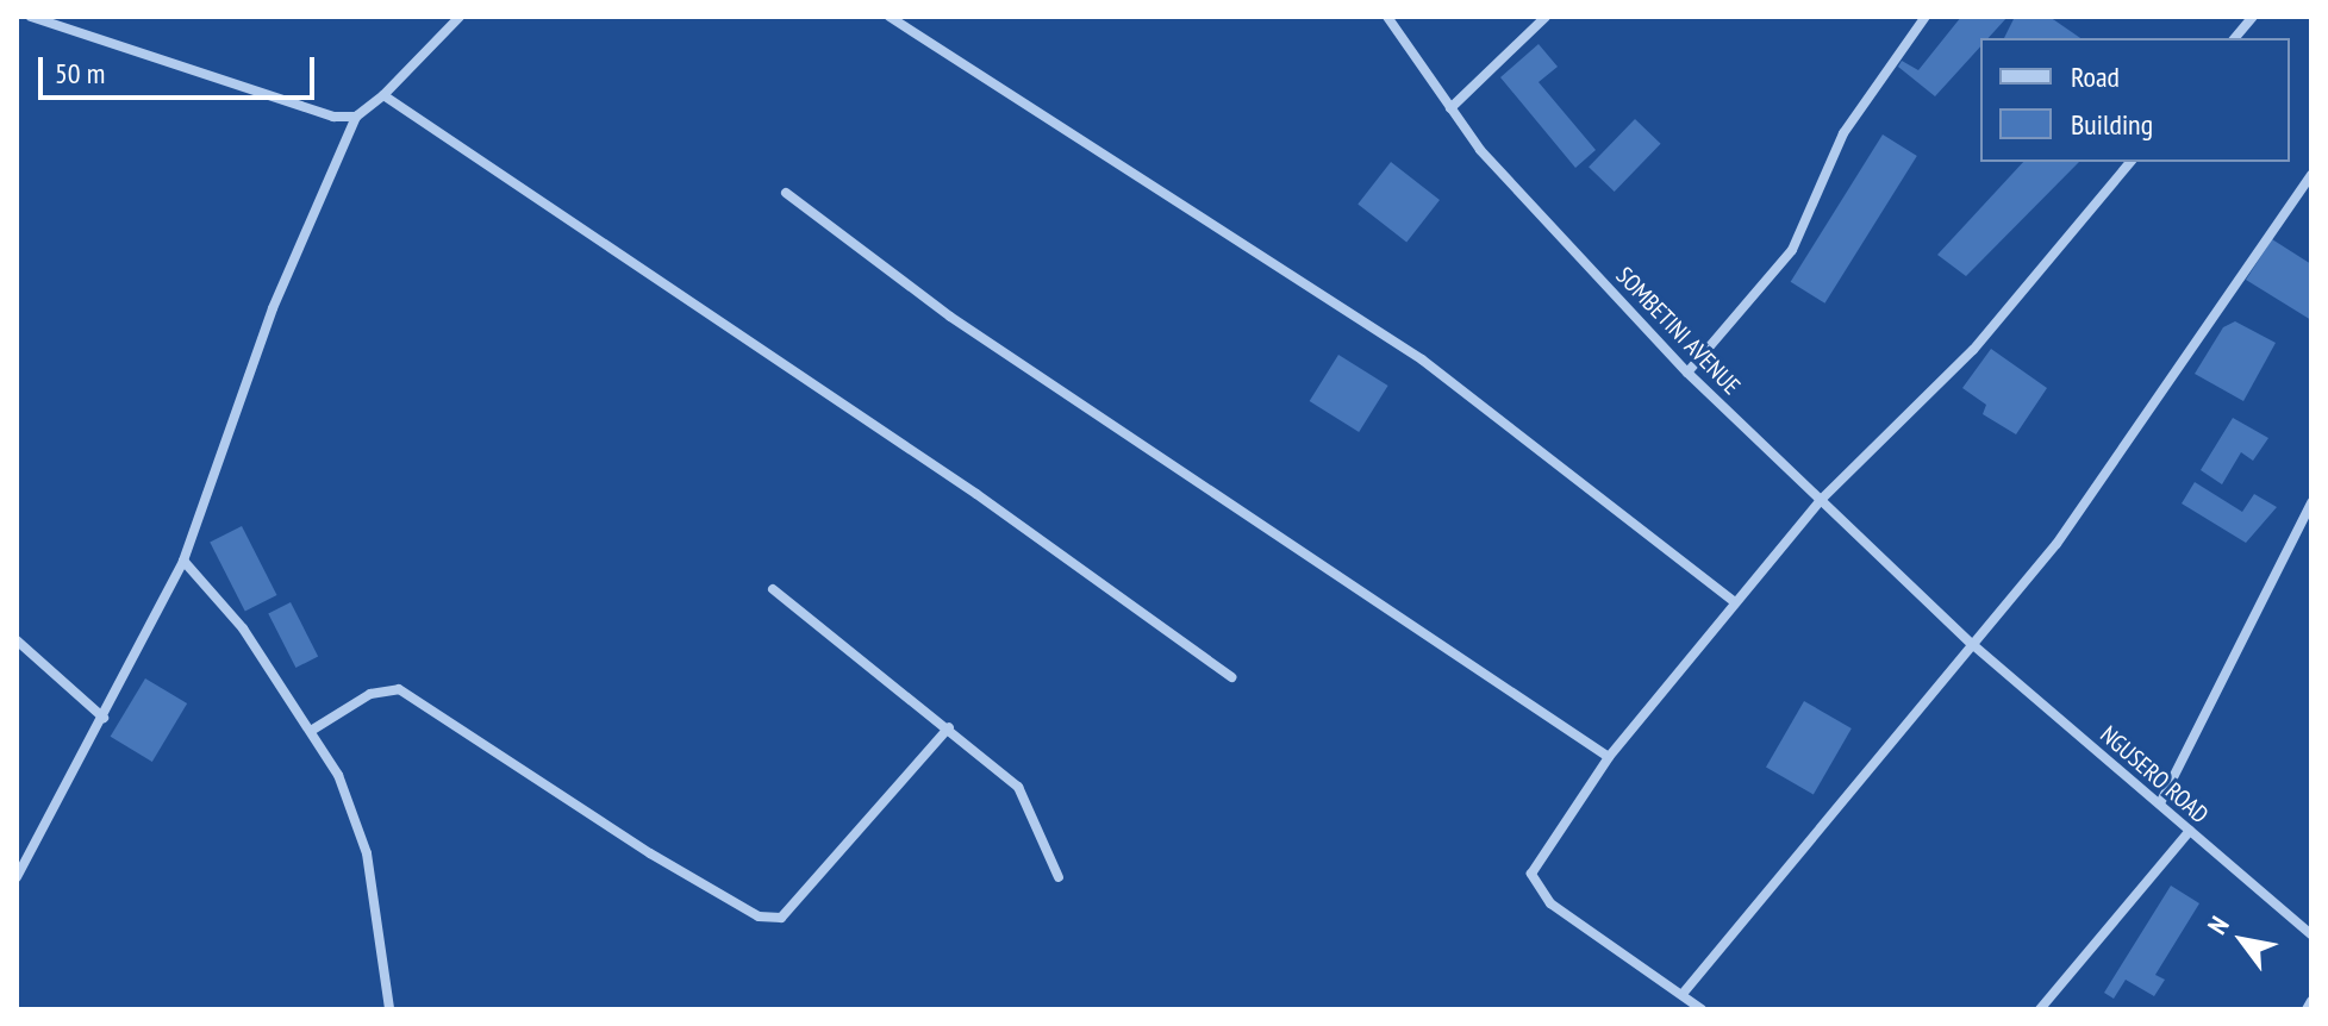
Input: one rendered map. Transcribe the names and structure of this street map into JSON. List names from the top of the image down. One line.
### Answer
{"streets":{"street":["SOMBETINI AVENUE","NGUSERO ROAD"]},"crossings":[["SOMBETINI AVENUE","NGUSERO ROAD"]],"legend":["Road","Building"],"scale_bar":"50 m","north":"top left"}
